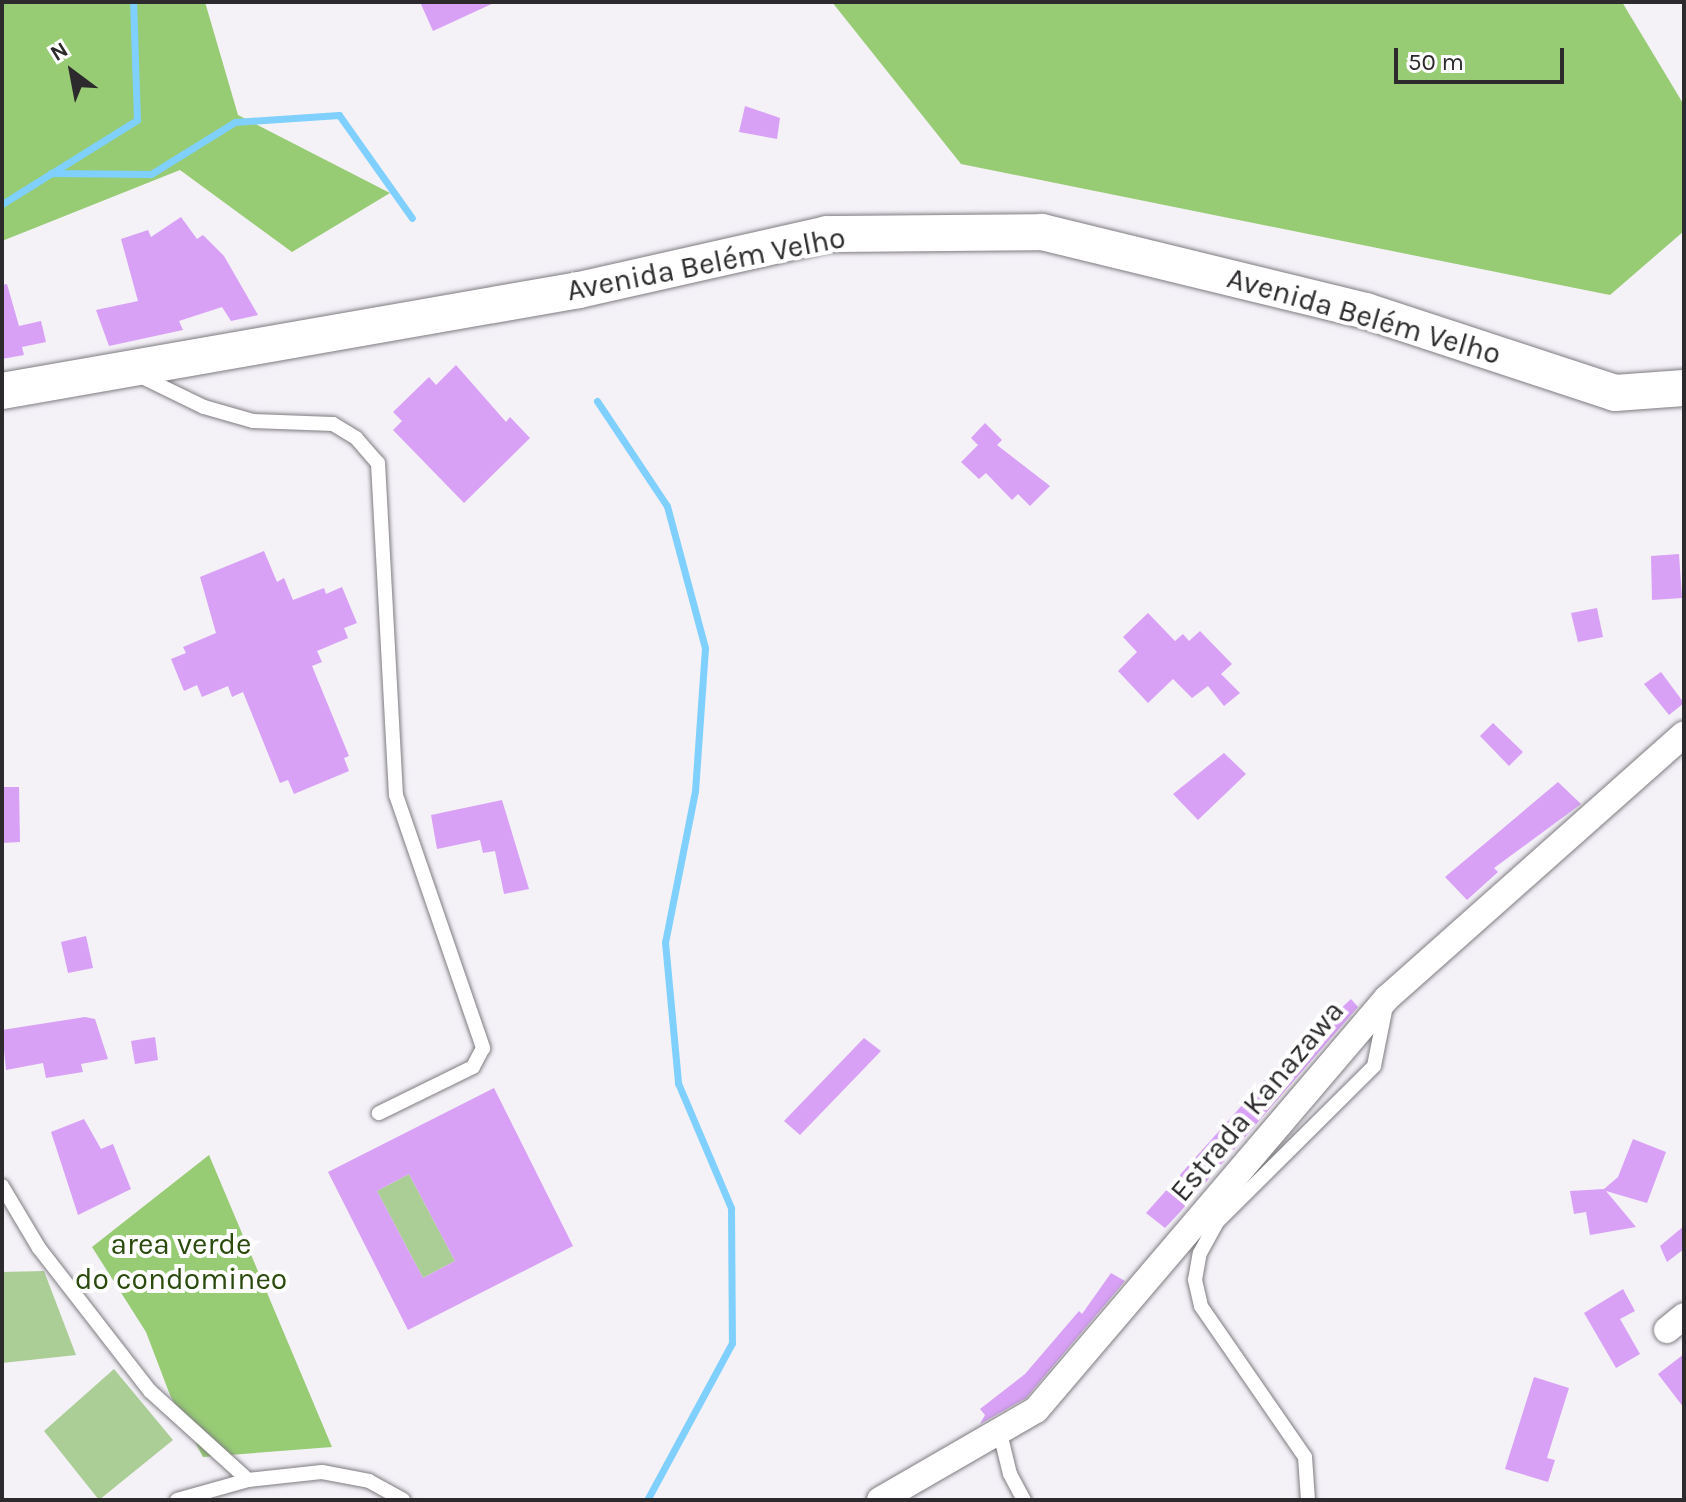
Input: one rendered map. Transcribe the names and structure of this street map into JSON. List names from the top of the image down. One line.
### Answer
{"streets":{"main road":["Avenida Belém Velho"],"street":["Estrada Kanazawa"]},"parks":["area verde do condomineo"],"scale_bar":"50 m","north":"top left"}
